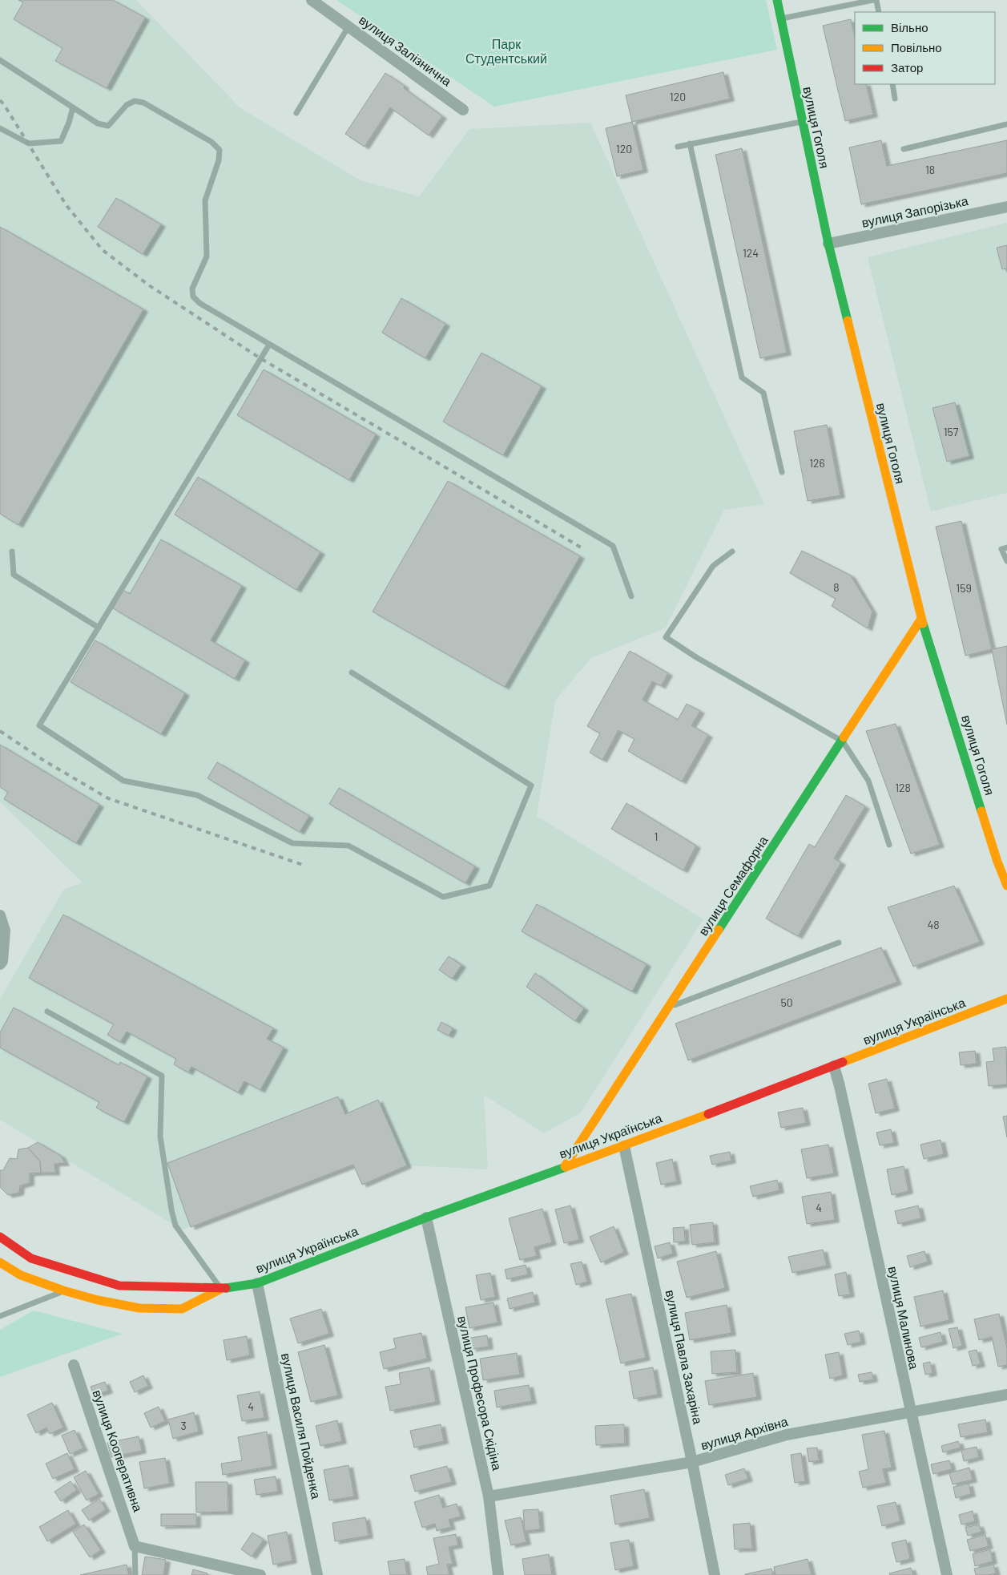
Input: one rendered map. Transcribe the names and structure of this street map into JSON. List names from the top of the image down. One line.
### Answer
{"streets":{"street":["вулиця Залізнична","вулиця Гоголя","вулиця Запорізька","вулиця Семафорна","вулиця Українська","вулиця Малинова","вулиця Павла Захаріна","вулиця Професора Скідіна","вулиця Василя Пойденка","вулиця Архівна","вулиця Кооперативна"]},"crossings":[["вулиця Гоголя","вулиця Запорізька"],["вулиця Гоголя","вулиця Семафорна"],["вулиця Семафорна","вулиця Українська"],["вулиця Українська","вулиця Малинова"],["вулиця Українська","вулиця Павла Захаріна"],["вулиця Українська","вулиця Професора Скідіна"],["вулиця Українська","вулиця Василя Пойденка"],["вулиця Малинова","вулиця Архівна"],["вулиця Павла Захаріна","вулиця Архівна"],["вулиця Професора Скідіна","вулиця Архівна"]],"parks":["Парк Студентський"],"house_numbers":["120","120","18","124","157","126","8","159","128","1","48","50","4","4","3"],"legend":["Вільно","Повільно","Затор"]}
